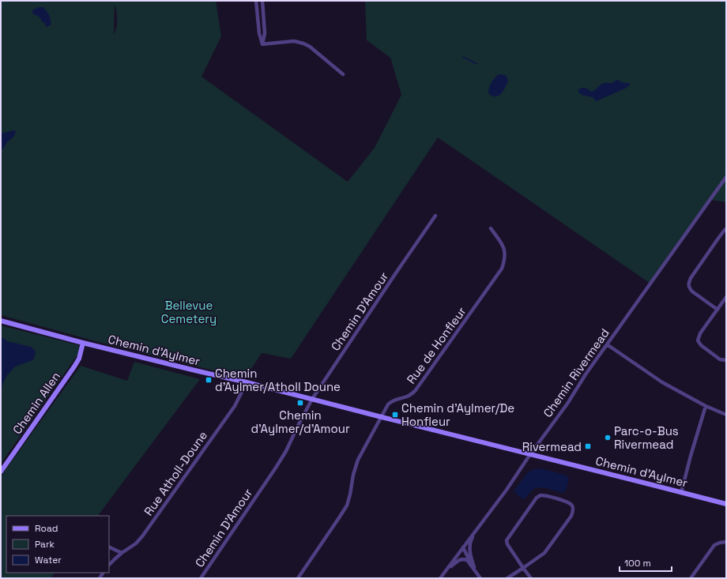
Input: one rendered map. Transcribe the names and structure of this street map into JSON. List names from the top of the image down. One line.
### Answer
{"streets":{"main road":["Chemin d'Aylmer","Chemin Allen"],"street":["Chemin D'Amour","Rue de Honfleur","Chemin Rivermead","Rue Atholl-Doune"]},"crossings":[["Chemin D'Amour","Chemin d'Aylmer"],["Rue de Honfleur","Chemin d'Aylmer"],["Chemin d'Aylmer","Chemin Rivermead"],["Chemin d'Aylmer","Chemin Allen"],["Chemin d'Aylmer","Rue Atholl-Doune"]],"parks":["Bellevue Cemetery"],"places":{"transit":["Chemin d'Aylmer/Atholl Doune","Chemin d'Aylmer/d'Amour","Chemin d'Aylmer/De Honfleur","Rivermead"],"other":["Parc-o-Bus Rivermead"]},"legend":["Road","Park","Water"],"scale_bar":"100 m"}
